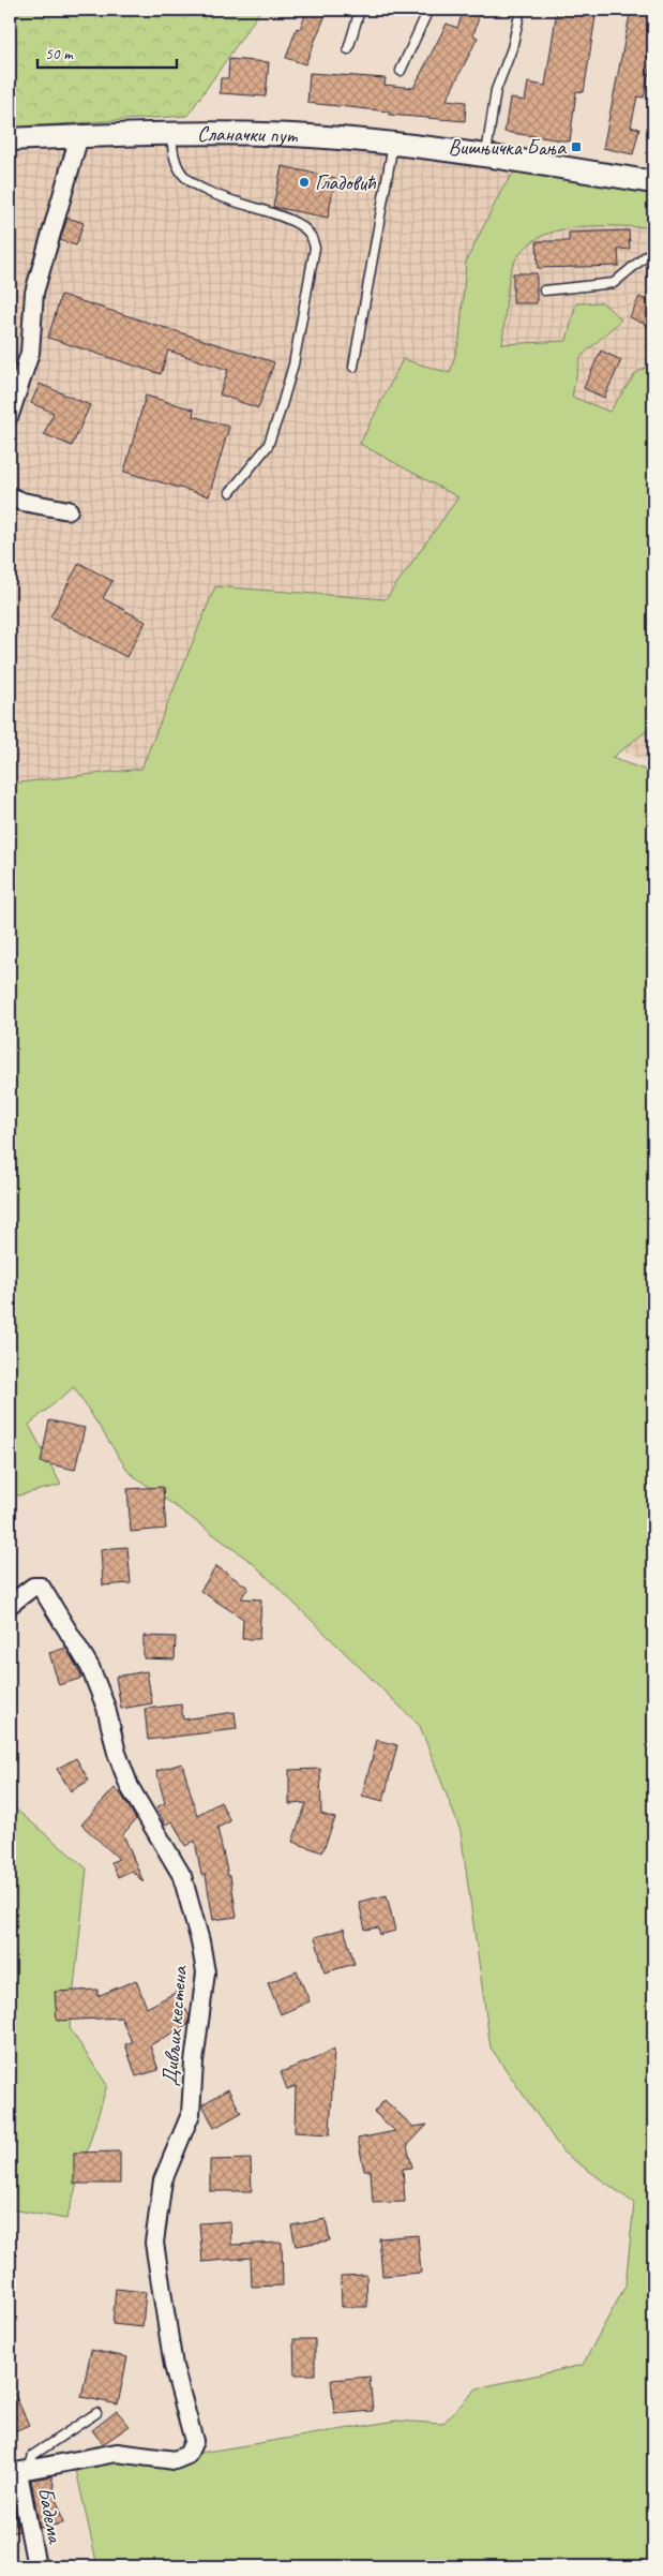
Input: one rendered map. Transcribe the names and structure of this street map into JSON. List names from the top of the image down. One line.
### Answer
{"streets":{"street":["Сланачки пут","Дивљих кестена","Бадема"]},"crossings":[["Дивљих кестена","Бадема"]],"places":{"transit":["Вишњичка Бања"],"other":["Гладовић"]},"scale_bar":"50 m"}
